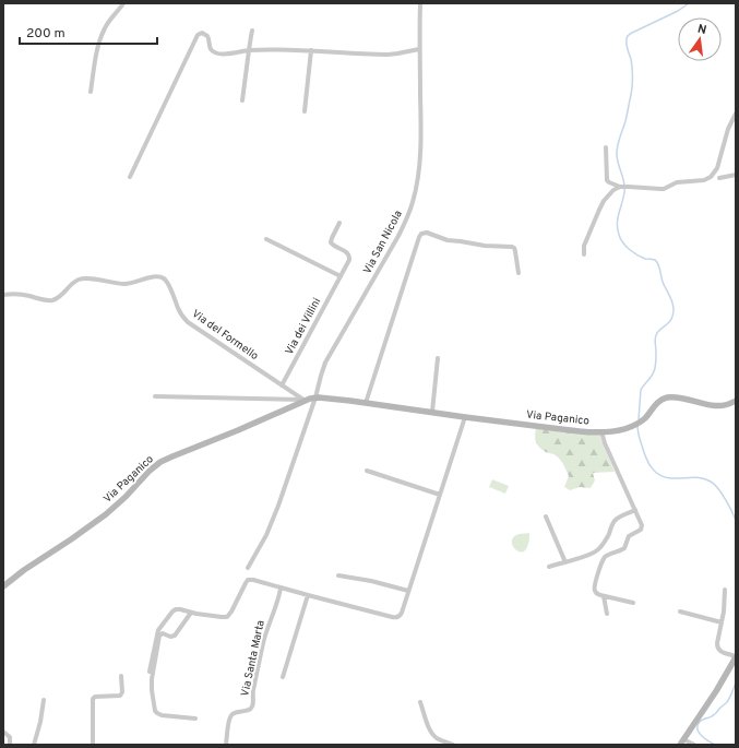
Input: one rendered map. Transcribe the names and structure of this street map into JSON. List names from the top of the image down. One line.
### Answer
{"streets":{"street":["Via San Nicola","Via dei Villini","Via del Formello","Via Paganico","Via Santa Marta"]},"crossings":[["Via San Nicola","Via Paganico"],["Via dei Villini","Via del Formello"],["Via del Formello","Via Paganico"]],"scale_bar":"200 m","north":"top"}
